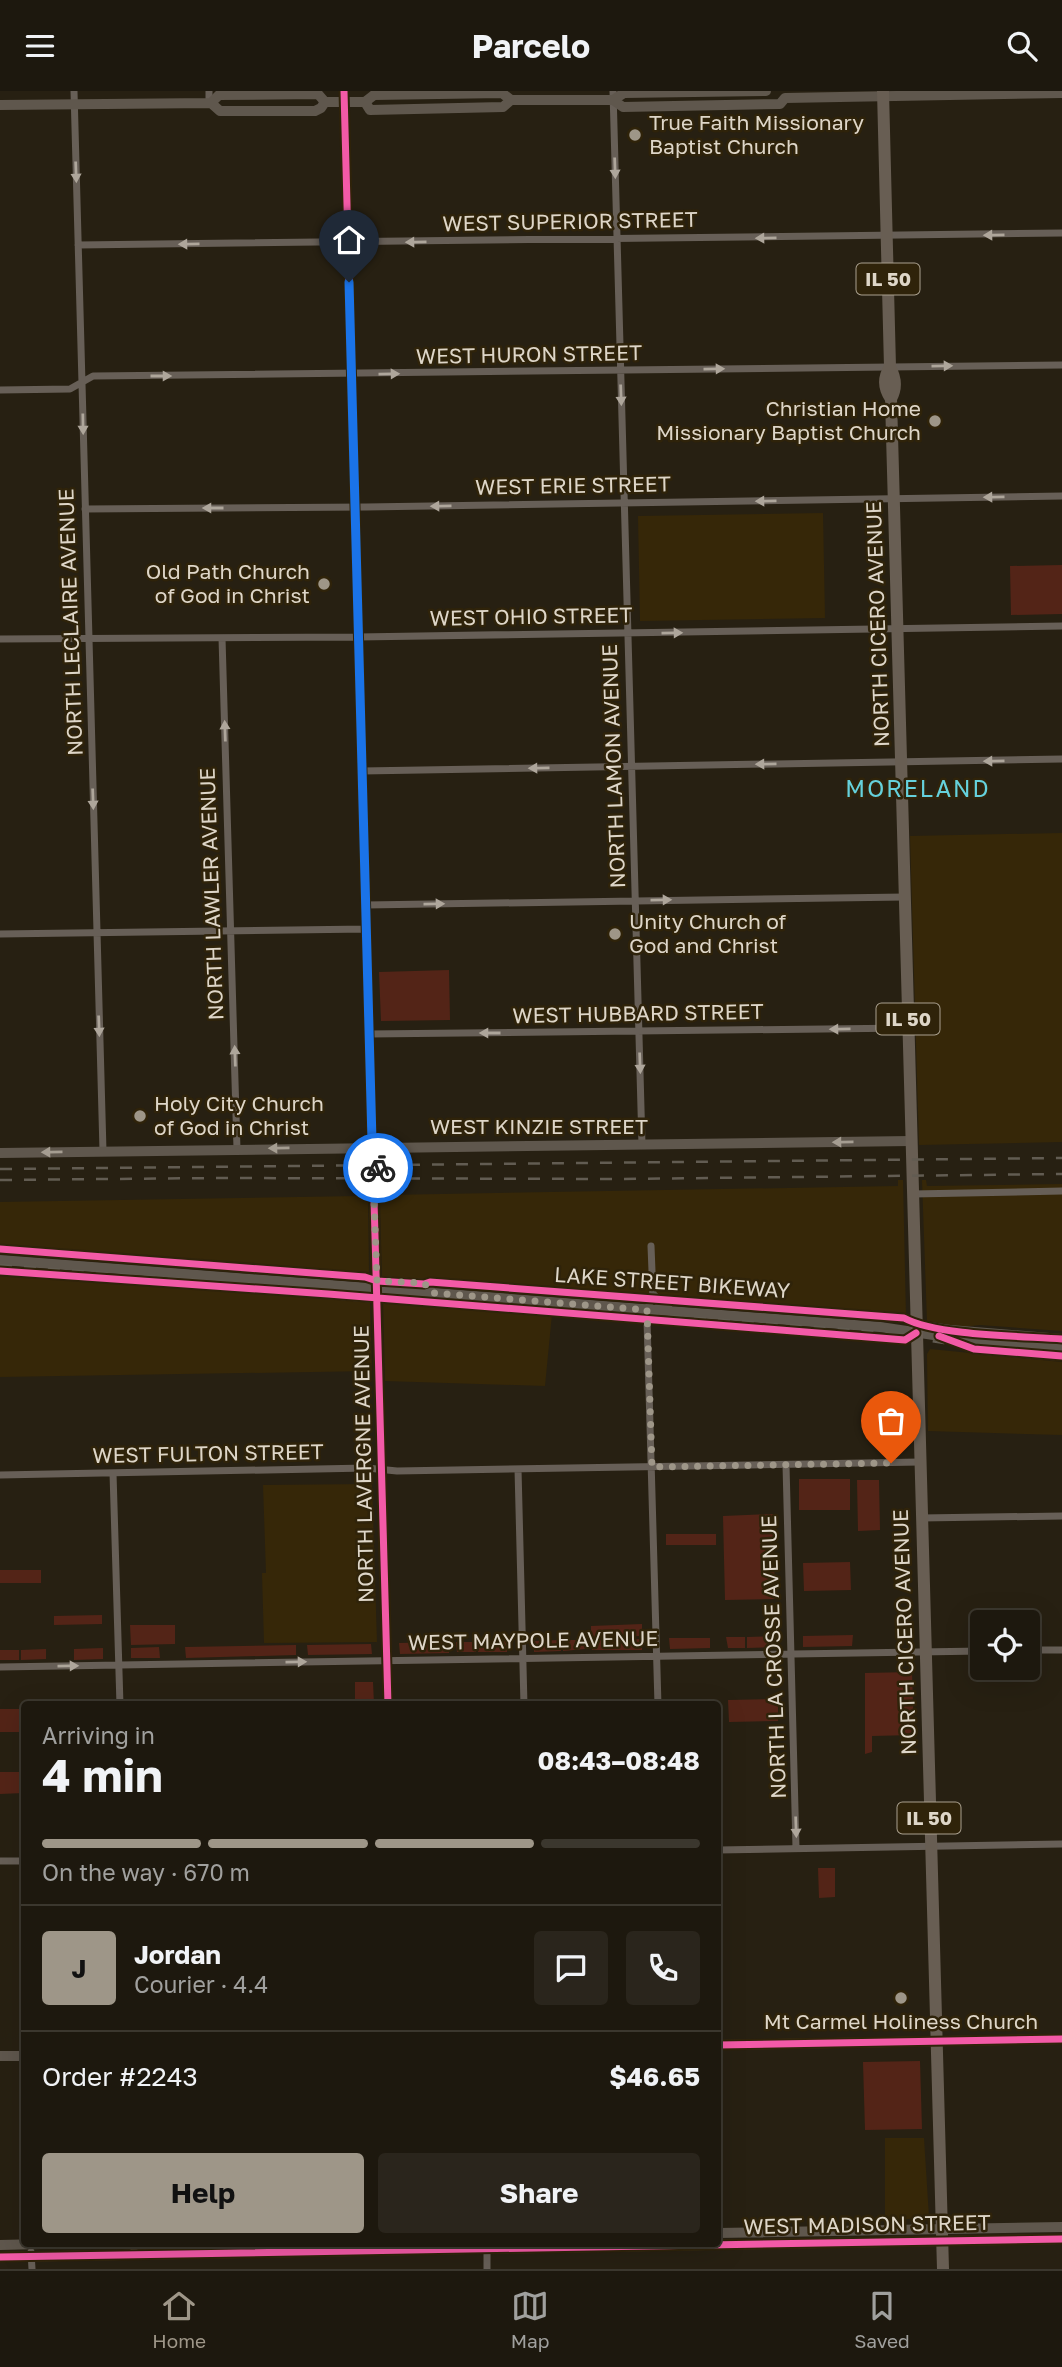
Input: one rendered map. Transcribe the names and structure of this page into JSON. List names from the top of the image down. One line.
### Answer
{"streets":{"main road":["IL 50","NORTH CICERO AVENUE","WEST KINZIE STREET","WEST MADISON STREET"],"street":["WEST SUPERIOR STREET","WEST HURON STREET","WEST ERIE STREET","WEST OHIO STREET","NORTH LECLAIRE AVENUE","NORTH LAMON AVENUE","NORTH LAWLER AVENUE","WEST HUBBARD STREET","WEST FULTON STREET","NORTH LAVERGNE AVENUE","WEST MAYPOLE AVENUE","NORTH LA CROSSE AVENUE"],"cycle path":["LAKE STREET BIKEWAY"]},"crossings":[["WEST SUPERIOR STREET","NORTH LECLAIRE AVENUE"],["WEST SUPERIOR STREET","NORTH CICERO AVENUE"],["WEST SUPERIOR STREET","NORTH LAMON AVENUE"],["WEST SUPERIOR STREET","NORTH LAVERGNE AVENUE"],["IL 50","NORTH CICERO AVENUE"],["IL 50","WEST MADISON STREET"],["WEST HURON STREET","NORTH LECLAIRE AVENUE"],["WEST HURON STREET","NORTH CICERO AVENUE"],["WEST HURON STREET","NORTH LAMON AVENUE"],["WEST HURON STREET","NORTH LAVERGNE AVENUE"],["WEST ERIE STREET","NORTH LECLAIRE AVENUE"],["WEST ERIE STREET","NORTH CICERO AVENUE"],["WEST ERIE STREET","NORTH LAMON AVENUE"],["WEST ERIE STREET","NORTH LAVERGNE AVENUE"],["WEST OHIO STREET","NORTH LECLAIRE AVENUE"],["WEST OHIO STREET","NORTH CICERO AVENUE"],["WEST OHIO STREET","NORTH LAMON AVENUE"],["WEST OHIO STREET","NORTH LAWLER AVENUE"],["WEST OHIO STREET","NORTH LAVERGNE AVENUE"],["NORTH LECLAIRE AVENUE","WEST KINZIE STREET"],["NORTH CICERO AVENUE","WEST HUBBARD STREET"],["NORTH CICERO AVENUE","WEST KINZIE STREET"],["NORTH CICERO AVENUE","WEST FULTON STREET"],["NORTH CICERO AVENUE","WEST MAYPOLE AVENUE"],["NORTH CICERO AVENUE","WEST MADISON STREET"],["NORTH LAMON AVENUE","WEST HUBBARD STREET"],["NORTH LAMON AVENUE","WEST KINZIE STREET"],["NORTH LAWLER AVENUE","WEST KINZIE STREET"],["WEST HUBBARD STREET","NORTH LAVERGNE AVENUE"],["WEST KINZIE STREET","NORTH LAVERGNE AVENUE"],["WEST FULTON STREET","NORTH LAVERGNE AVENUE"],["WEST FULTON STREET","NORTH LA CROSSE AVENUE"],["NORTH LAVERGNE AVENUE","WEST MAYPOLE AVENUE"],["WEST MAYPOLE AVENUE","NORTH LA CROSSE AVENUE"]],"one_way":["WEST SUPERIOR STREET","WEST HURON STREET","WEST ERIE STREET","NORTH LECLAIRE AVENUE","NORTH LAMON AVENUE","NORTH LAWLER AVENUE","WEST HUBBARD STREET","WEST KINZIE STREET","WEST MAYPOLE AVENUE","NORTH LA CROSSE AVENUE"],"districts":["MORELAND"],"places":["True Faith Missionary Baptist Church","Christian Home Missionary Baptist Church","Old Path Church of God in Christ","Unity Church of God and Christ","Holy City Church of God in Christ","Mt Carmel Holiness Church"],"page":{"header":"Parcelo","heading":["4 min","Arriving in","08:43–08:48"],"panel":["Jordan","Courier · 4.4","Order #2243","$46.65"],"bar":"On the way · 670 m","round":"J","buttons":["Help","Share"],"tabs":["Home","Map","Saved"]}}
